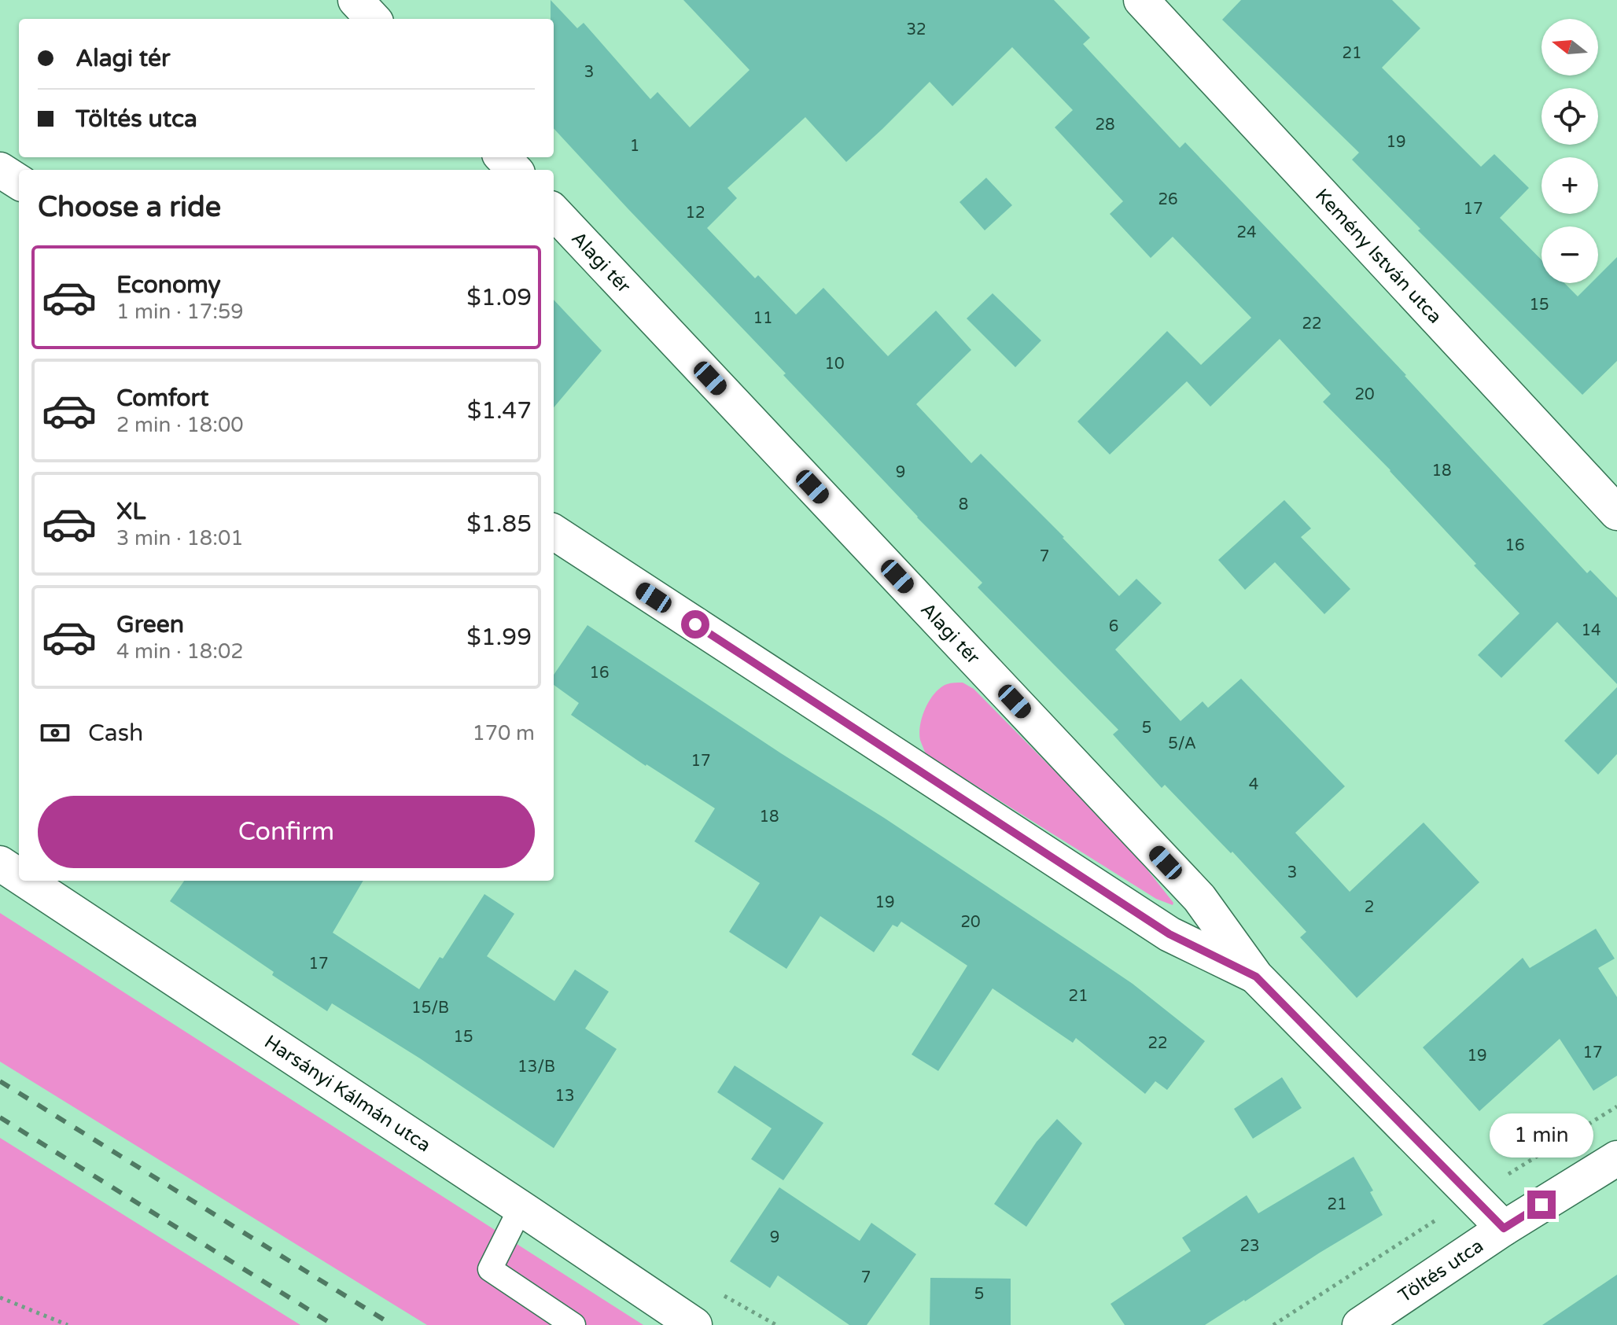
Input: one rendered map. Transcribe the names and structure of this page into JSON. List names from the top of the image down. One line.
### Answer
{"streets":{"street":["Kemény István utca","Alagi tér","Harsányi Kálmán utca","Töltés utca"]},"crossings":[["Alagi tér","Töltés utca"]],"house_numbers":["32","21","3","28","19","1","26","17","12","24","15","11","22","10","20","18","9","8","16","7","6","14","16","5","5/A","17","4","18","3","19","2","20","17","21","15/B","15","22","17","19","13/B","13","21","9","23","7","5"],"north":"left","page":{"map_buttons":["+","−"],"banner":["Alagi tér","Töltés utca"],"heading":"Choose a ride","list":[{"name":"Economy","note":"1 min · 17:59","value":"$1.09"},{"name":"Comfort","note":"2 min · 18:00","value":"$1.47"},{"name":"XL","note":"3 min · 18:01","value":"$1.85"},{"name":"Green","note":"4 min · 18:02","value":"$1.99"}],"pay":["Cash","170 m"],"buttons":"Confirm","bubble":"1 min"}}
